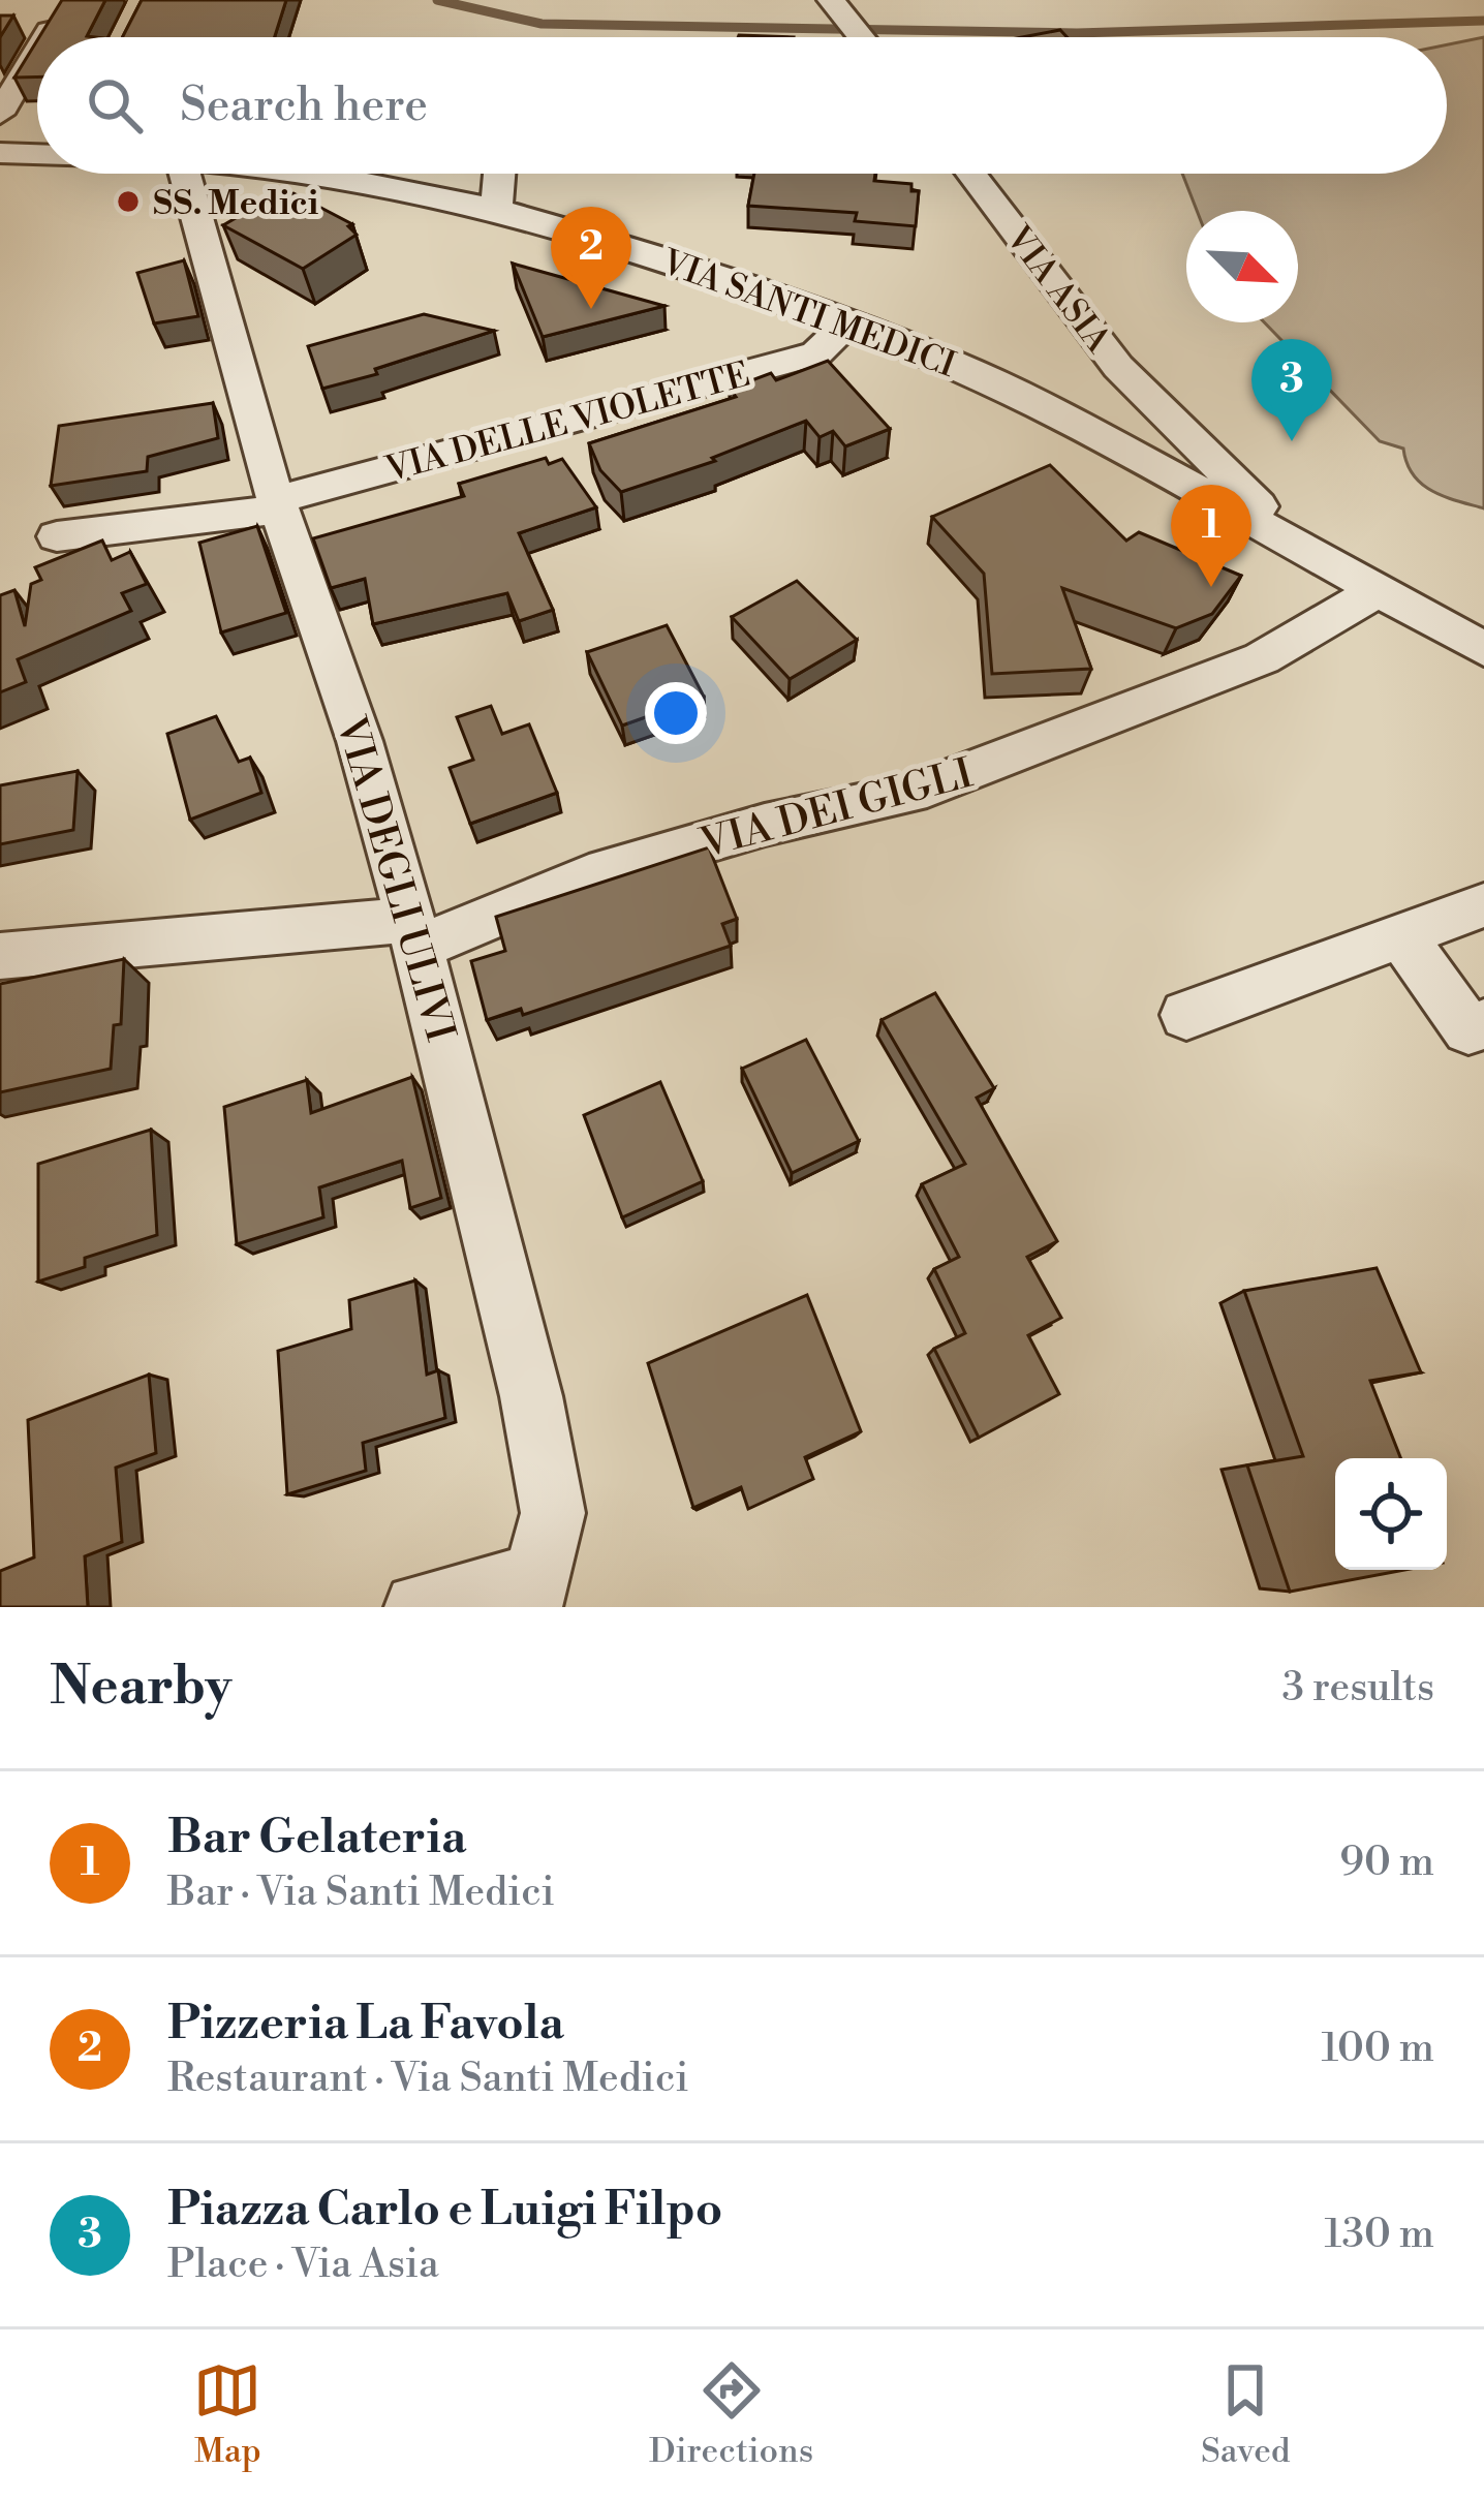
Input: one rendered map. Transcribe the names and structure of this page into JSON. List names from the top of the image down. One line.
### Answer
{"streets":{"street":["VIA ASIA","VIA SANTI MEDICI","VIA DELLE VIOLETTE","VIA DEI GIGLI","VIA DEGLI ULIVI"]},"crossings":[["VIA ASIA","VIA SANTI MEDICI"],["VIA SANTI MEDICI","VIA DELLE VIOLETTE"],["VIA SANTI MEDICI","VIA DEI GIGLI"],["VIA DELLE VIOLETTE","VIA DEGLI ULIVI"],["VIA DEI GIGLI","VIA DEGLI ULIVI"]],"places":["SS. Medici"],"north":"bottom right","page":{"search":"Search here","pins":["2","3","1"],"heading":["Nearby","3 results"],"list":[{"mark":"1","name":"Bar Gelateria","note":"Bar · Via Santi Medici","value":"90 m"},{"mark":"2","name":"Pizzeria La Favola","note":"Restaurant · Via Santi Medici","value":"100 m"},{"mark":"3","name":"Piazza Carlo e Luigi Filpo","note":"Place · Via Asia","value":"130 m"}],"nav":["Map","Directions","Saved"]}}
